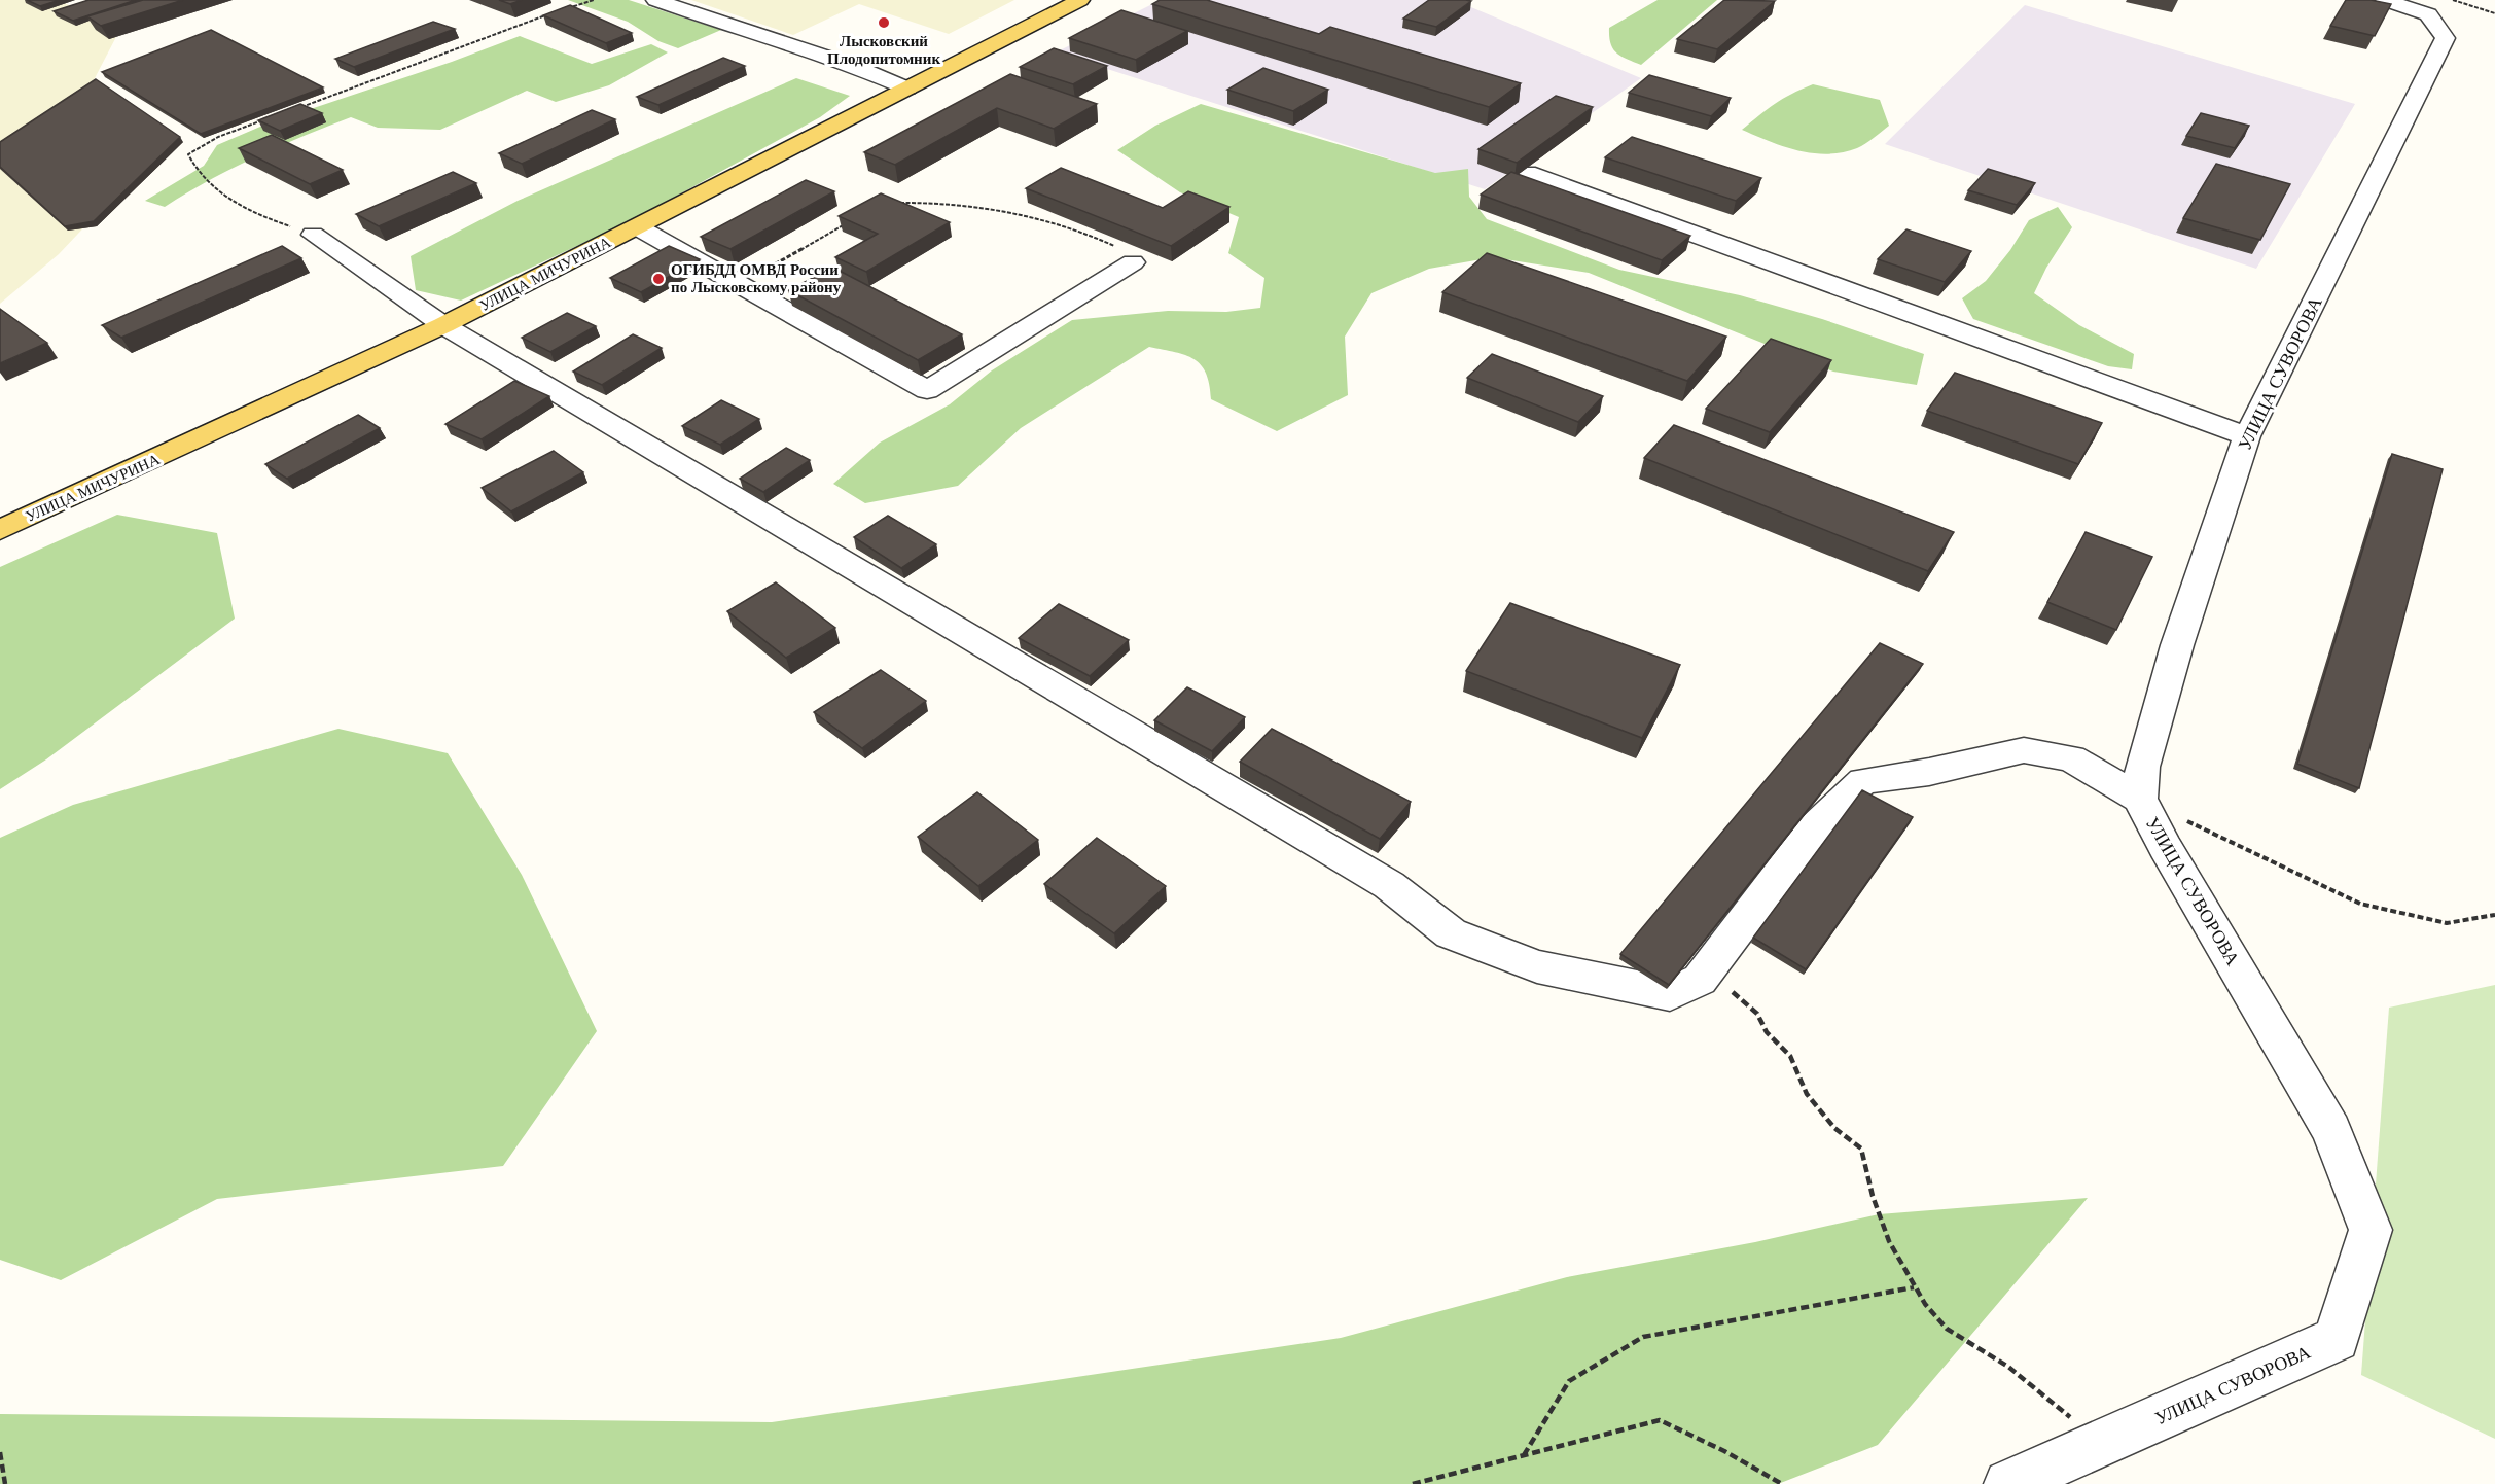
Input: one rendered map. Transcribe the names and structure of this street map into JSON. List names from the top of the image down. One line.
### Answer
{"streets":{"main road":["УЛИЦА МИЧУРИНА"],"street":["УЛИЦА СУВОРОВА"]},"places":["Лысковский Плодопитомник","ОГИБДД ОМВД России по Лысковскому району"]}
